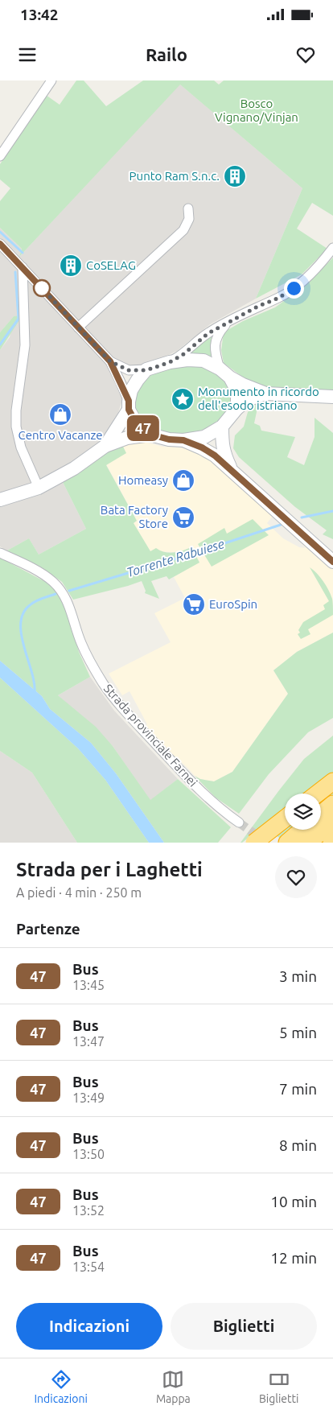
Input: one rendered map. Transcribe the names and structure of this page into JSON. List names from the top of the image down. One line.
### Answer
{"streets":{"street":["Strada provinciale Farnei"]},"water":["Torrente Rabuiese"],"parks":["Bosco Vignano/Vinjan"],"places":{"building":["Punto Ram S.n.c.","CoSELAG"],"place":["Monumento in ricordo dell'esodo istriano"],"shop":["Centro Vacanze","Homeasy"],"supermarket":["Bata Factory Store","EuroSpin"]},"lines":["bus line 47"],"page":{"status":"13:42","header":"Railo","on_map":"47","heading":[["Strada per i Laghetti","A piedi · 4 min · 250 m"],"Partenze"],"list":[{"mark":"47","name":"Bus","note":"13:45","value":"3 min"},{"mark":"47","name":"Bus","note":"13:47","value":"5 min"},{"mark":"47","name":"Bus","note":"13:49","value":"7 min"},{"mark":"47","name":"Bus","note":"13:50","value":"8 min"},{"mark":"47","name":"Bus","note":"13:52","value":"10 min"},{"mark":"47","name":"Bus","note":"13:54","value":"12 min"}],"buttons":["Indicazioni","Biglietti"],"tabs":["Indicazioni","Mappa","Biglietti"]}}
